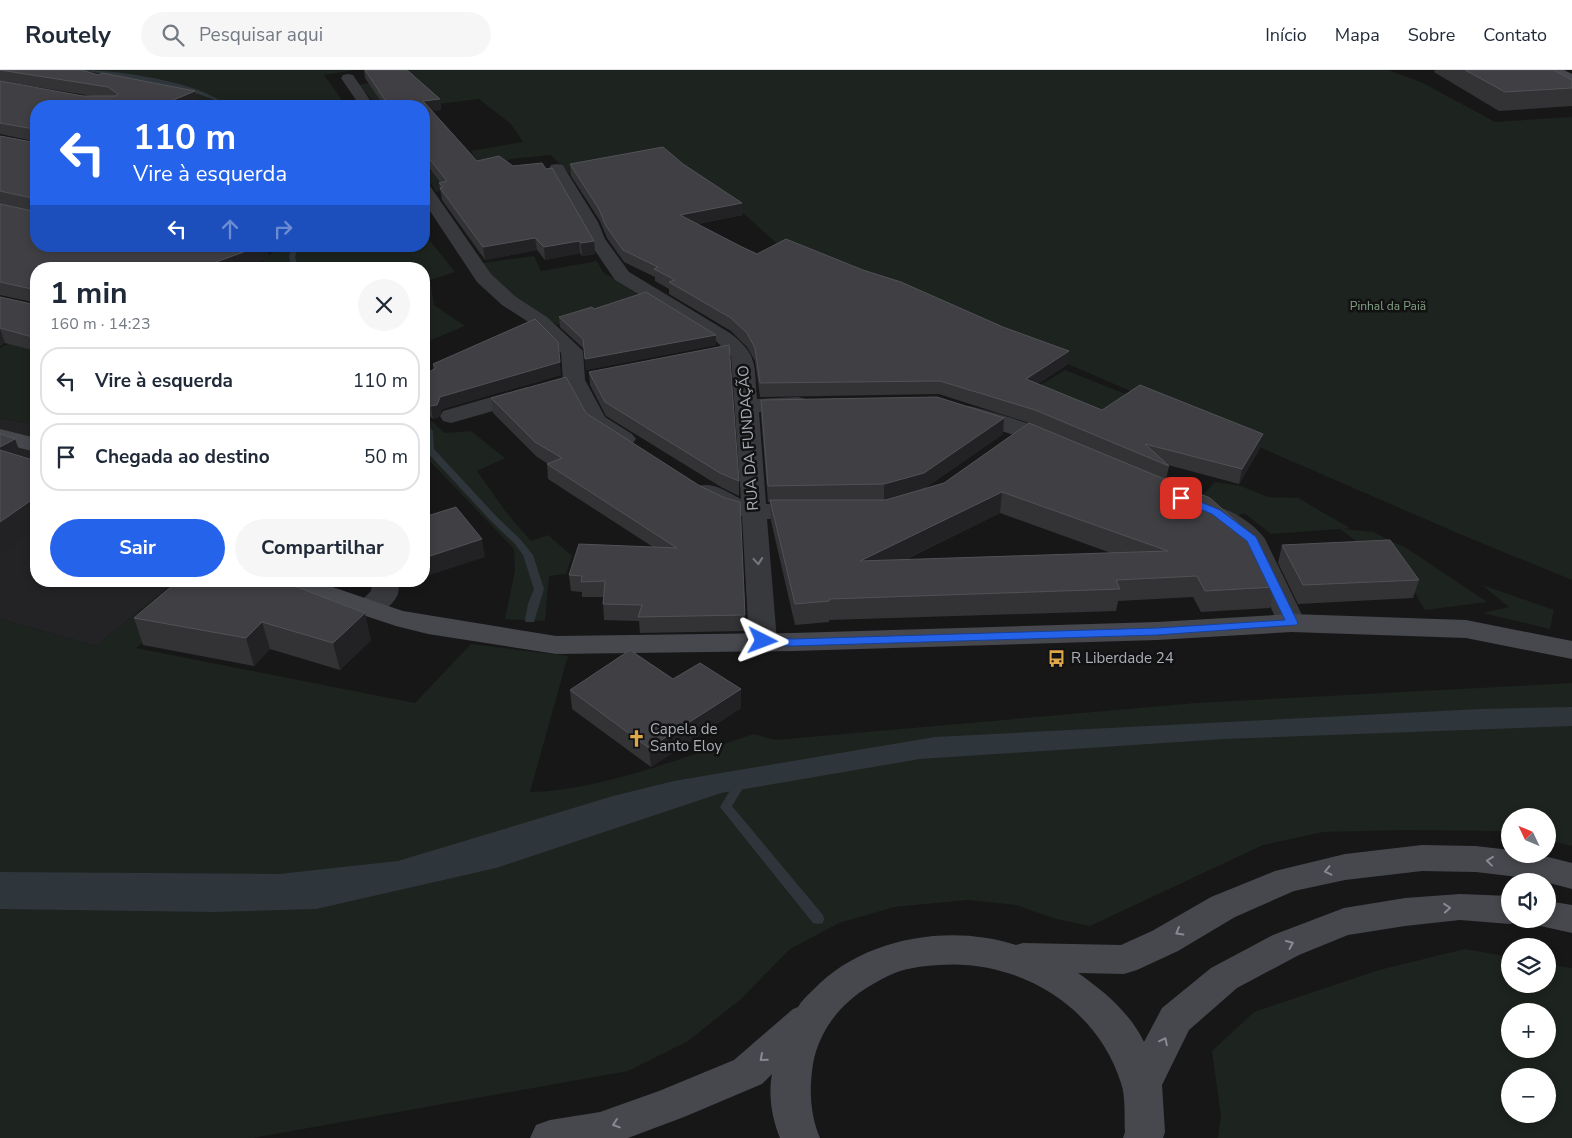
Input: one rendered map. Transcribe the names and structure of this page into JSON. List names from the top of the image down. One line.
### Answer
{"streets":{"street":["RUA DA FUNDAÇÃO"]},"parks":["Pinhal da Paiã"],"places":{"bus stop":["R Liberdade 24"],"church":["Capela de Santo Eloy"]},"north":"top left","page":{"header":"Routely","search":"Pesquisar aqui","nav":["Início","Mapa","Sobre","Contato"],"turn":["110 m","Vire à esquerda"],"heading":["1 min","160 m · 14:23"],"list":[{"name":"Vire à esquerda","value":"110 m"},{"name":"Chegada ao destino","value":"50 m"}],"buttons":["Sair","Compartilhar"],"map_buttons":["+","−"]}}
